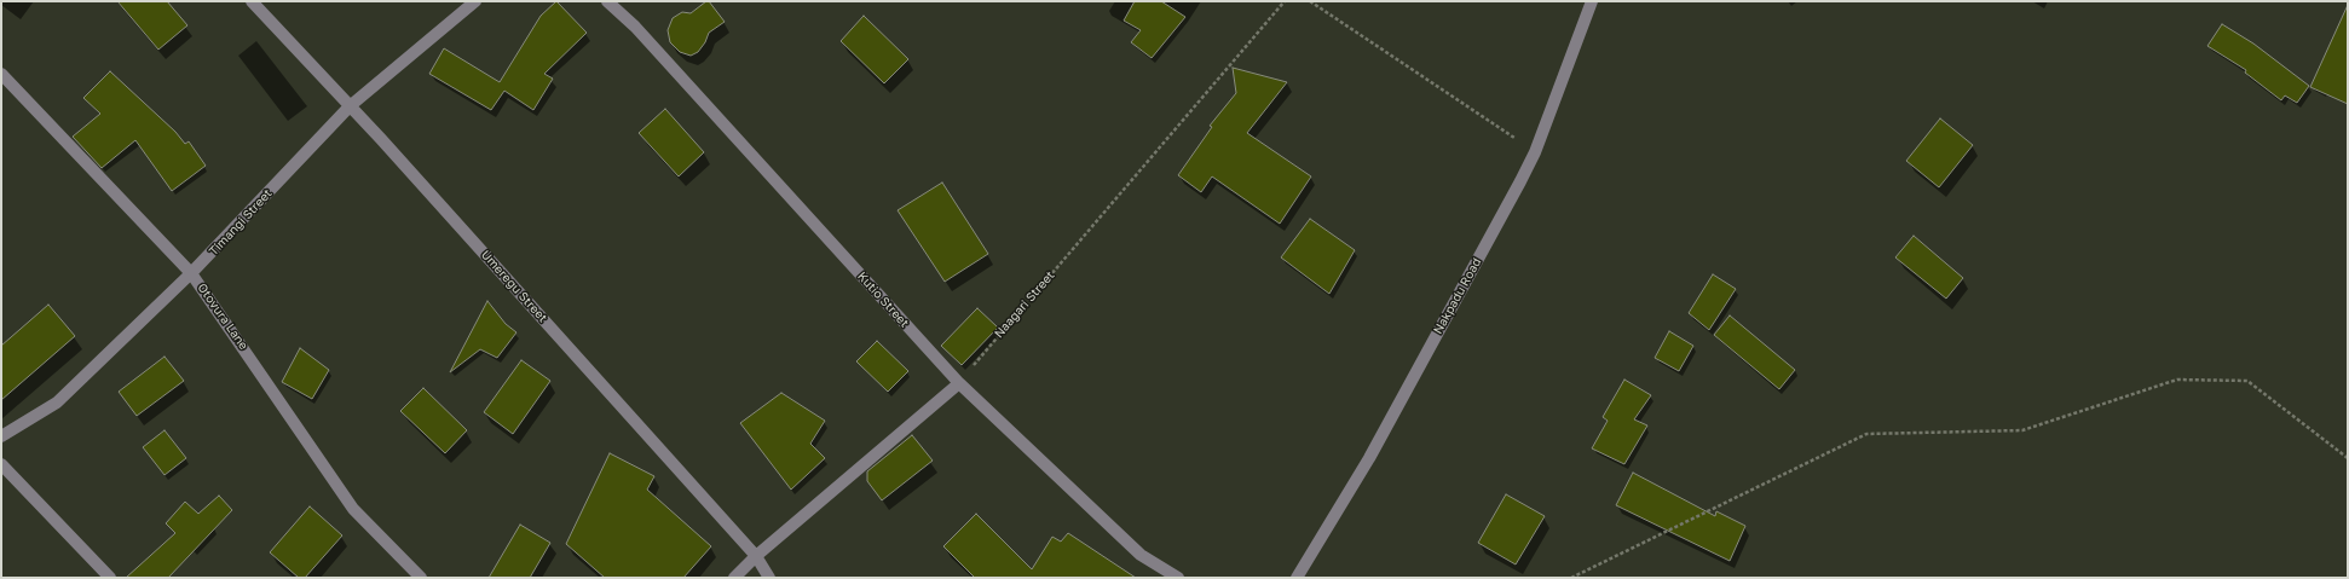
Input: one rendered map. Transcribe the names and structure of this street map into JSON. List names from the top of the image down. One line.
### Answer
{"streets":{"street":["Timangi Street","Umeregu Street","Nakpadu Road","Kutio Street","Otovura Lane"],"path":["Naagari Street"]},"crossings":[["Timangi Street","Umeregu Street"],["Timangi Street","Otovura Lane"],["Kutio Street","Naagari Street"]]}
